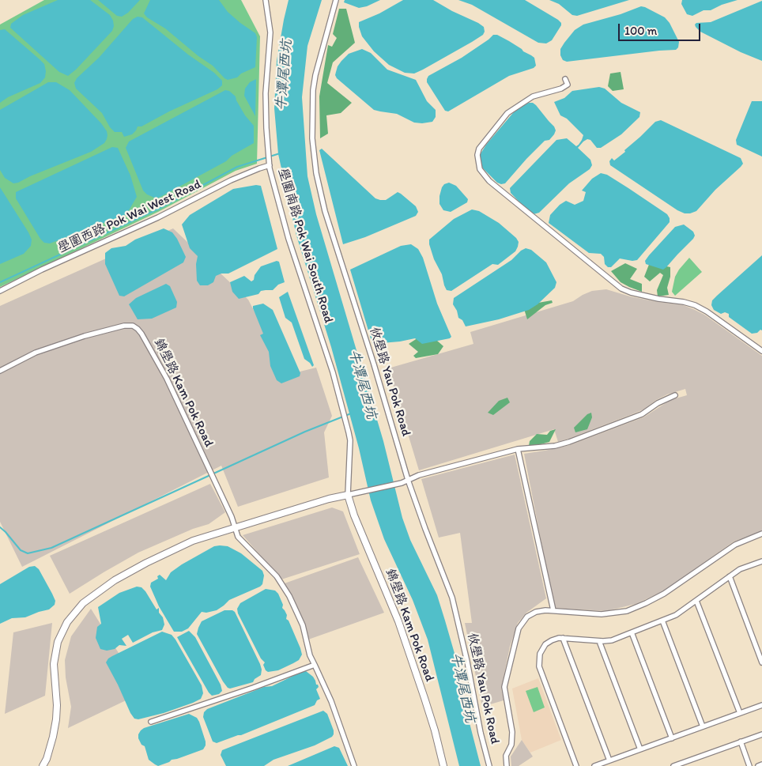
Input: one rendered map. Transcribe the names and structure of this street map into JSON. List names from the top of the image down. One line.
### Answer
{"streets":{"street":["壆圍西路 Pok Wai West Road","壆圍南路 Pok Wai South Road","攸壆路 Yau Pok Road","錦壆路 Kam Pok Road"]},"crossings":[["壆圍西路 Pok Wai West Road","壆圍南路 Pok Wai South Road"],["壆圍南路 Pok Wai South Road","錦壆路 Kam Pok Road"]],"water":["牛潭尾西坑"],"scale_bar":"100 m"}
